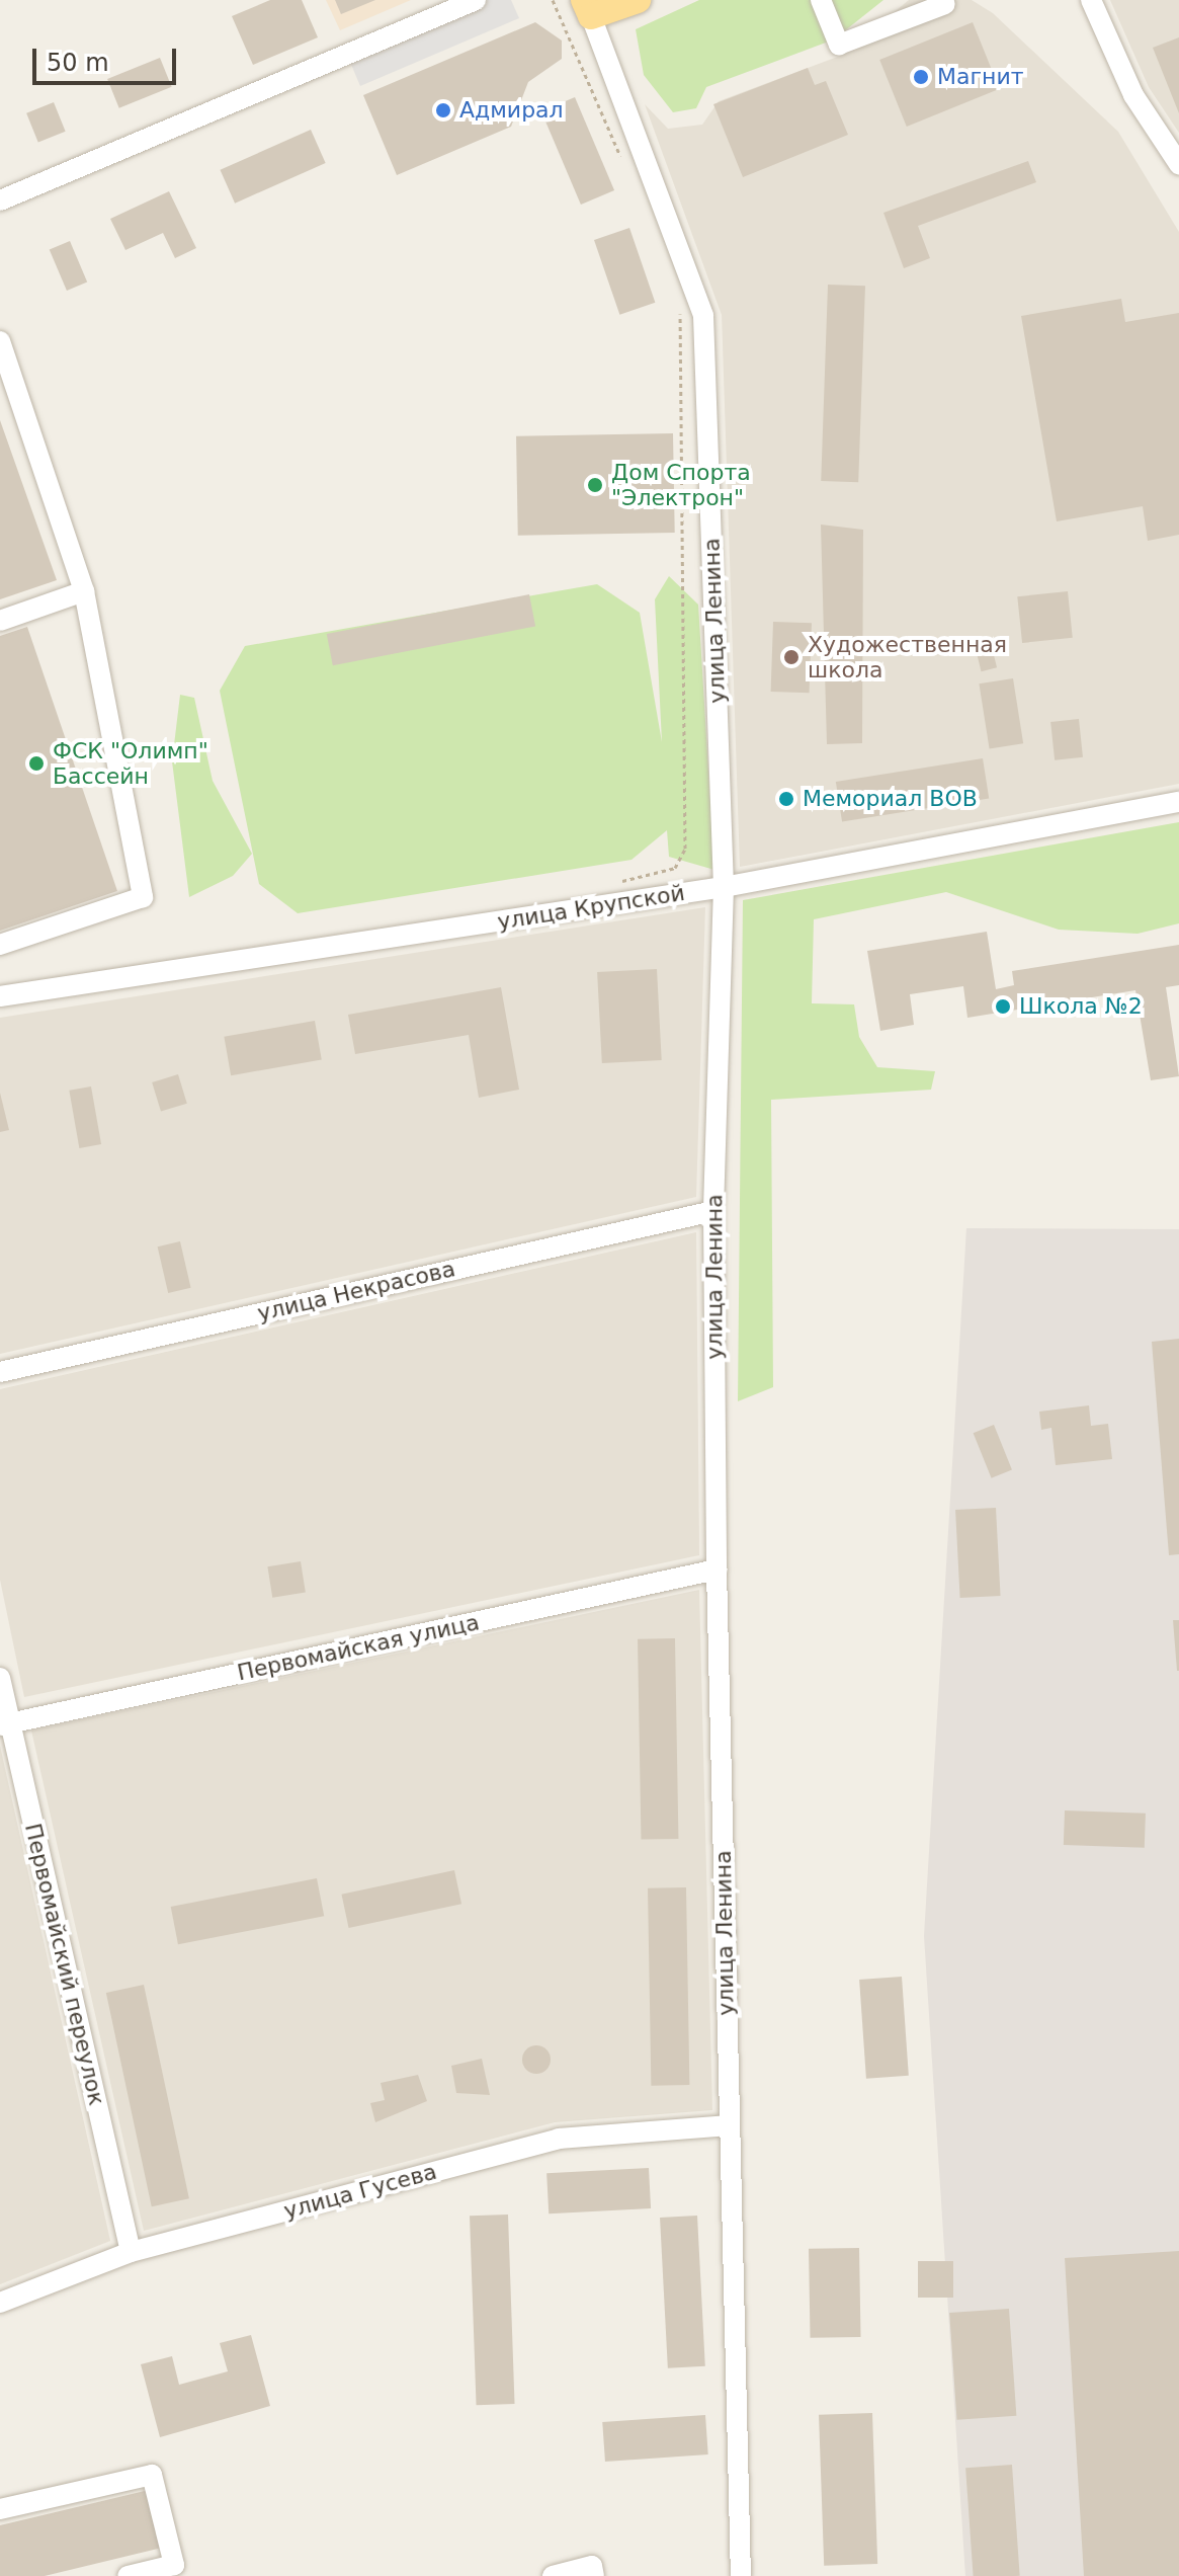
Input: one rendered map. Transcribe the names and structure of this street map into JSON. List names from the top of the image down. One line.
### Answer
{"streets":{"street":["улица Ленина","улица Крупской","улица Некрасова","Первомайская улица","Первомайский переулок","улица Гусева"]},"crossings":[["улица Ленина","улица Крупской"],["улица Ленина","улица Некрасова"],["улица Ленина","Первомайская улица"],["улица Ленина","улица Гусева"],["Первомайская улица","Первомайский переулок"],["Первомайский переулок","улица Гусева"]],"places":["Магнит","Адмирал","Дом Спорта \"Электрон\"","Художественная школа","ФСК \"Олимп\" Бассейн","Мемориал ВОВ","Школа №2"],"scale_bar":"50 m"}
